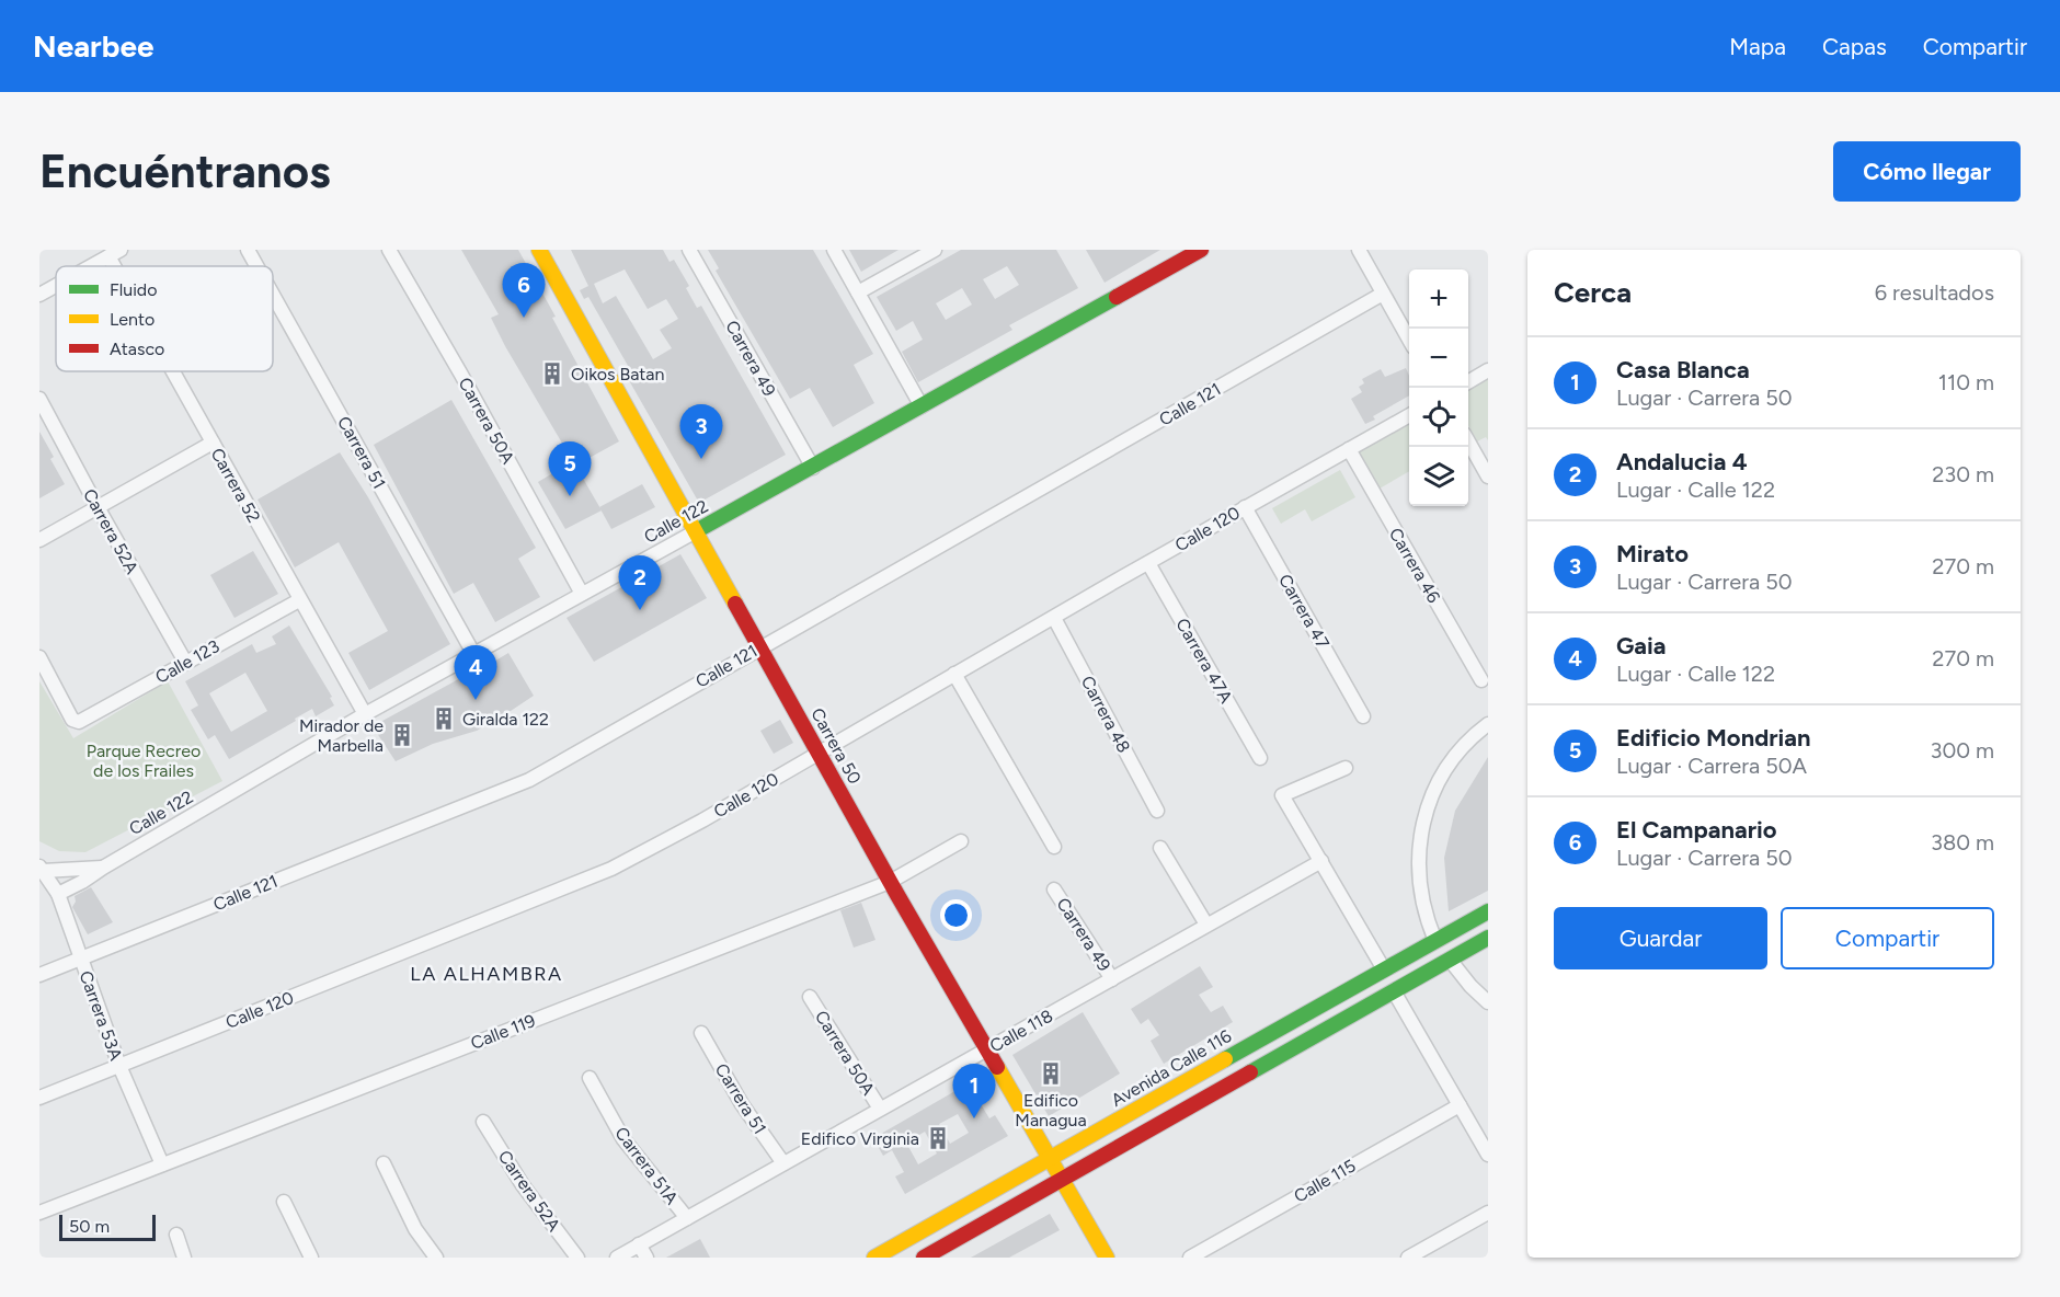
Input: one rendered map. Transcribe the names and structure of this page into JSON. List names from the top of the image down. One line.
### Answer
{"streets":{"street":["Carrera 49","Calle 121","Carrera 50A","Carrera 51","Carrera 52","Calle 122","Calle 120","Carrera 52A","Carrera 46","Carrera 47","Carrera 47A","Calle 123","Carrera 48","Carrera 50","Carrera 53A","Calle 118","Calle 119","Avenida Calle 116","Carrera 51A","Calle 115"]},"crossings":[["Carrera 49","Calle 122"],["Carrera 49","Calle 118"],["Calle 121","Carrera 50"],["Calle 121","Carrera 53A"],["Carrera 50A","Calle 122"],["Carrera 50A","Calle 118"],["Carrera 51","Calle 122"],["Carrera 51","Calle 118"],["Carrera 52","Calle 122"],["Carrera 52","Calle 123"],["Calle 122","Carrera 50"],["Calle 122","Carrera 53A"],["Calle 120","Carrera 46"],["Calle 120","Carrera 47"],["Calle 120","Carrera 47A"],["Calle 120","Carrera 48"],["Calle 120","Carrera 50"],["Calle 120","Carrera 53A"],["Carrera 52A","Calle 123"],["Carrera 50","Calle 118"],["Carrera 50","Calle 119"],["Carrera 50","Avenida Calle 116"],["Carrera 53A","Calle 119"],["Calle 118","Carrera 51A"]],"districts":["LA ALHAMBRA"],"parks":["Parque Recreo de los Frailes"],"places":{"building":["Oikos Batan","Giralda 122","Mirador de Marbella","Edifico Managua","Edifico Virginia"]},"legend":["Fluido","Lento","Atasco"],"scale_bar":"50 m","page":{"header":"Nearbee","nav":["Mapa","Capas","Compartir"],"buttons":["Cómo llegar",["Guardar","Compartir"]],"title":"Encuéntranos","heading":["Cerca","6 resultados"],"pins":["6","3","5","2","4","1"],"map_buttons":["+","−"],"list":[{"mark":"1","name":"Casa Blanca","note":"Lugar · Carrera 50","value":"110 m"},{"mark":"2","name":"Andalucia 4","note":"Lugar · Calle 122","value":"230 m"},{"mark":"3","name":"Mirato","note":"Lugar · Carrera 50","value":"270 m"},{"mark":"4","name":"Gaia","note":"Lugar · Calle 122","value":"270 m"},{"mark":"5","name":"Edificio Mondrian","note":"Lugar · Carrera 50A","value":"300 m"},{"mark":"6","name":"El Campanario","note":"Lugar · Carrera 50","value":"380 m"}],"scale":"50 m"}}
